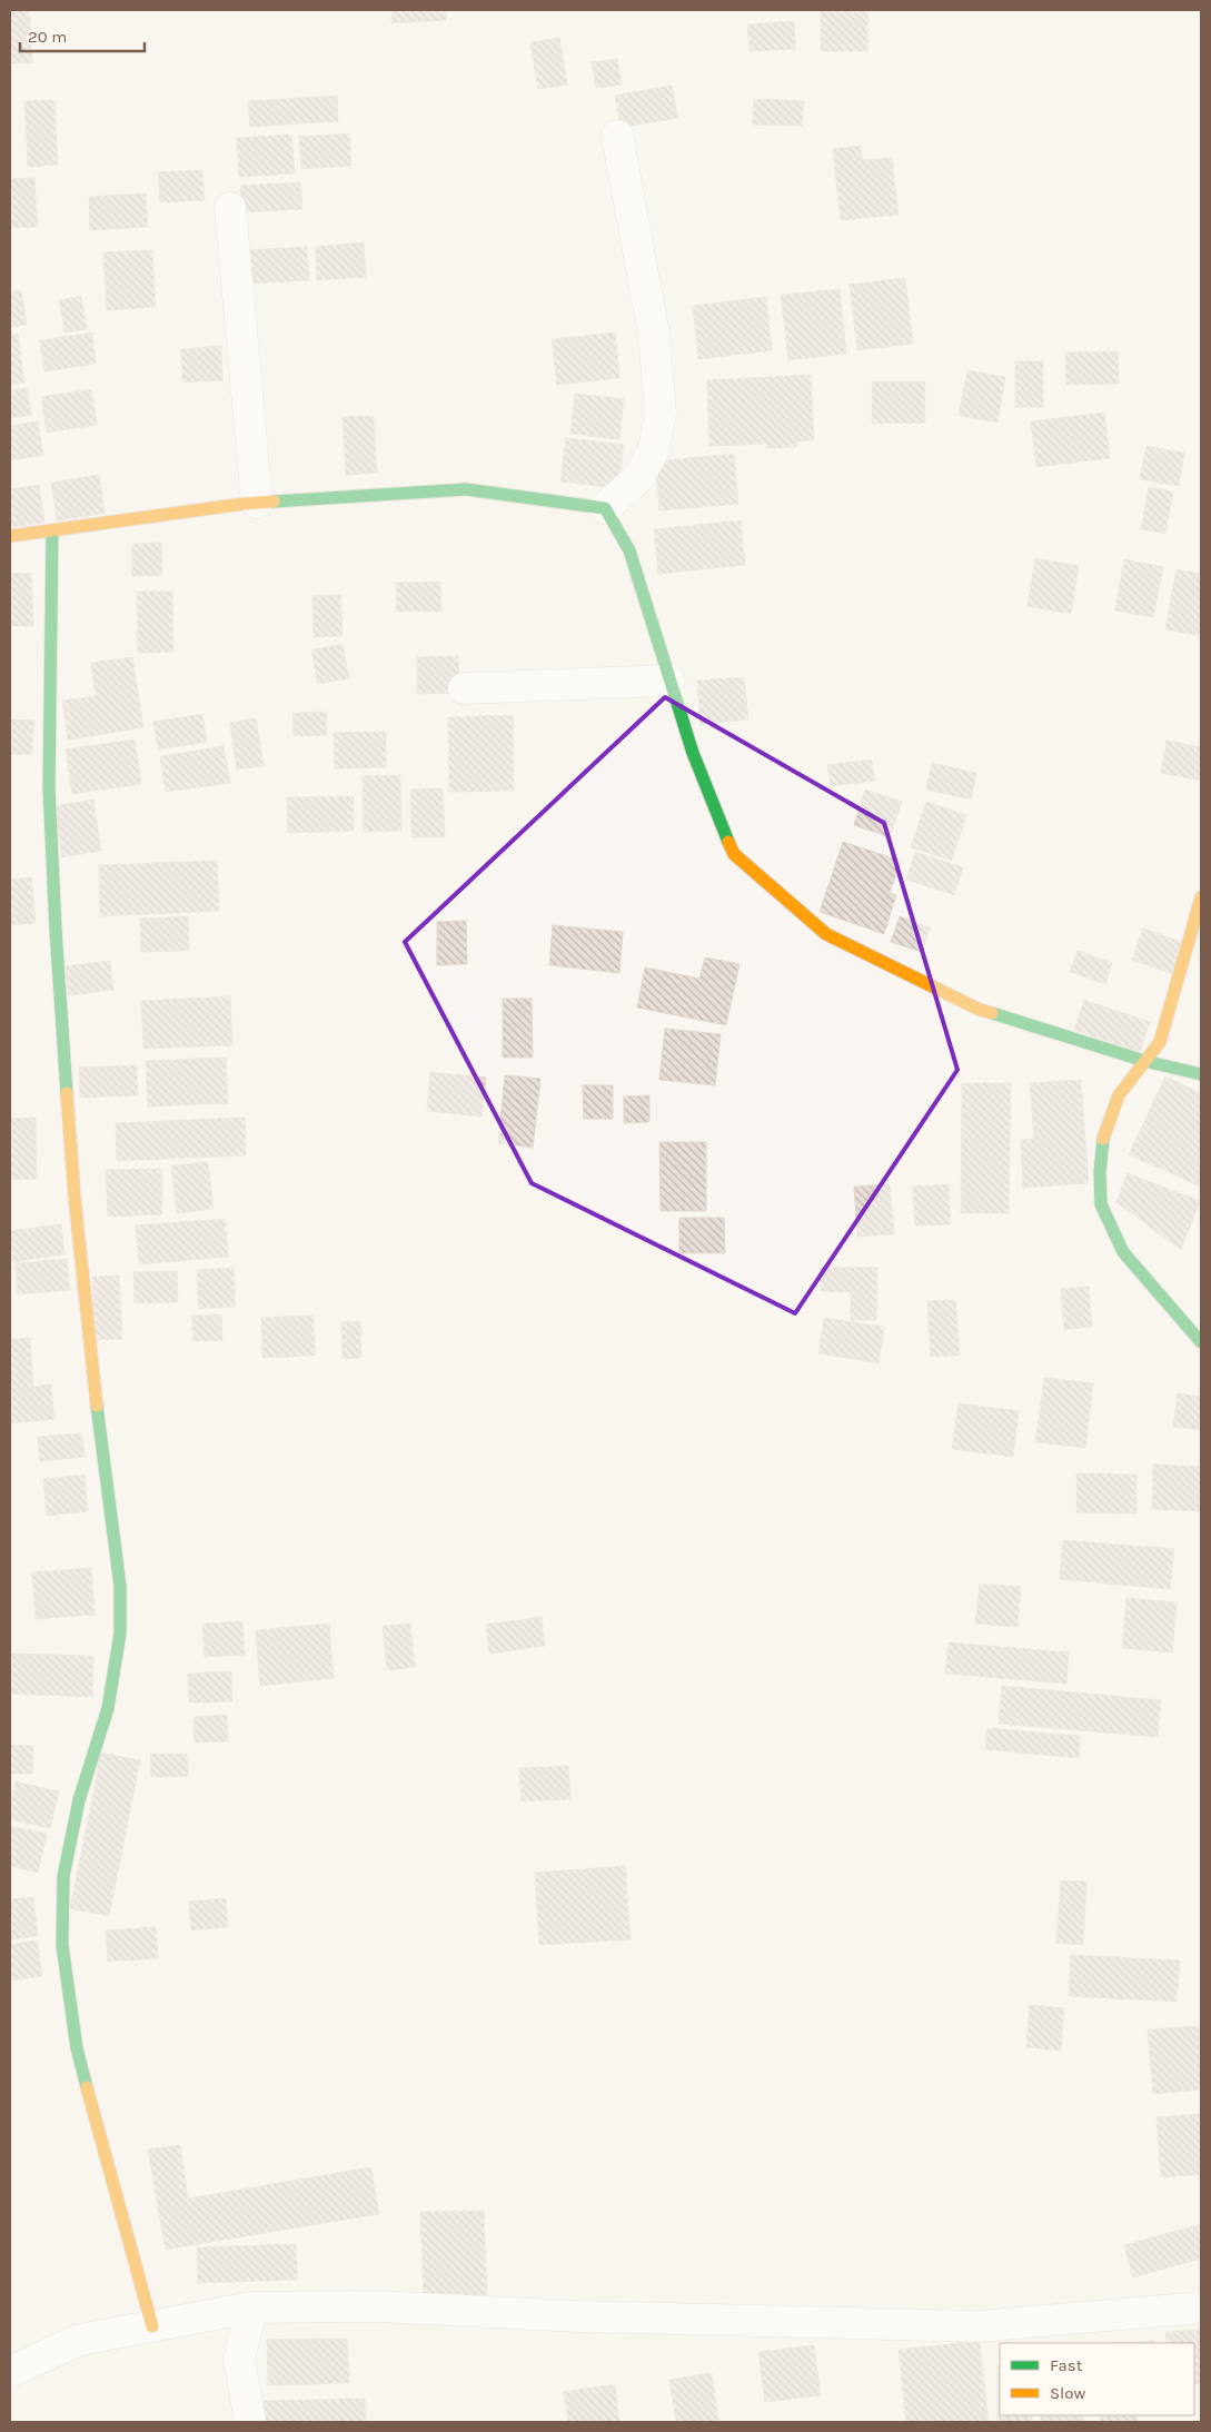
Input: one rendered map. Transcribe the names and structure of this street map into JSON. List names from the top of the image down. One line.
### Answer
{"legend":["Fast","Slow"],"scale_bar":"20 m"}
